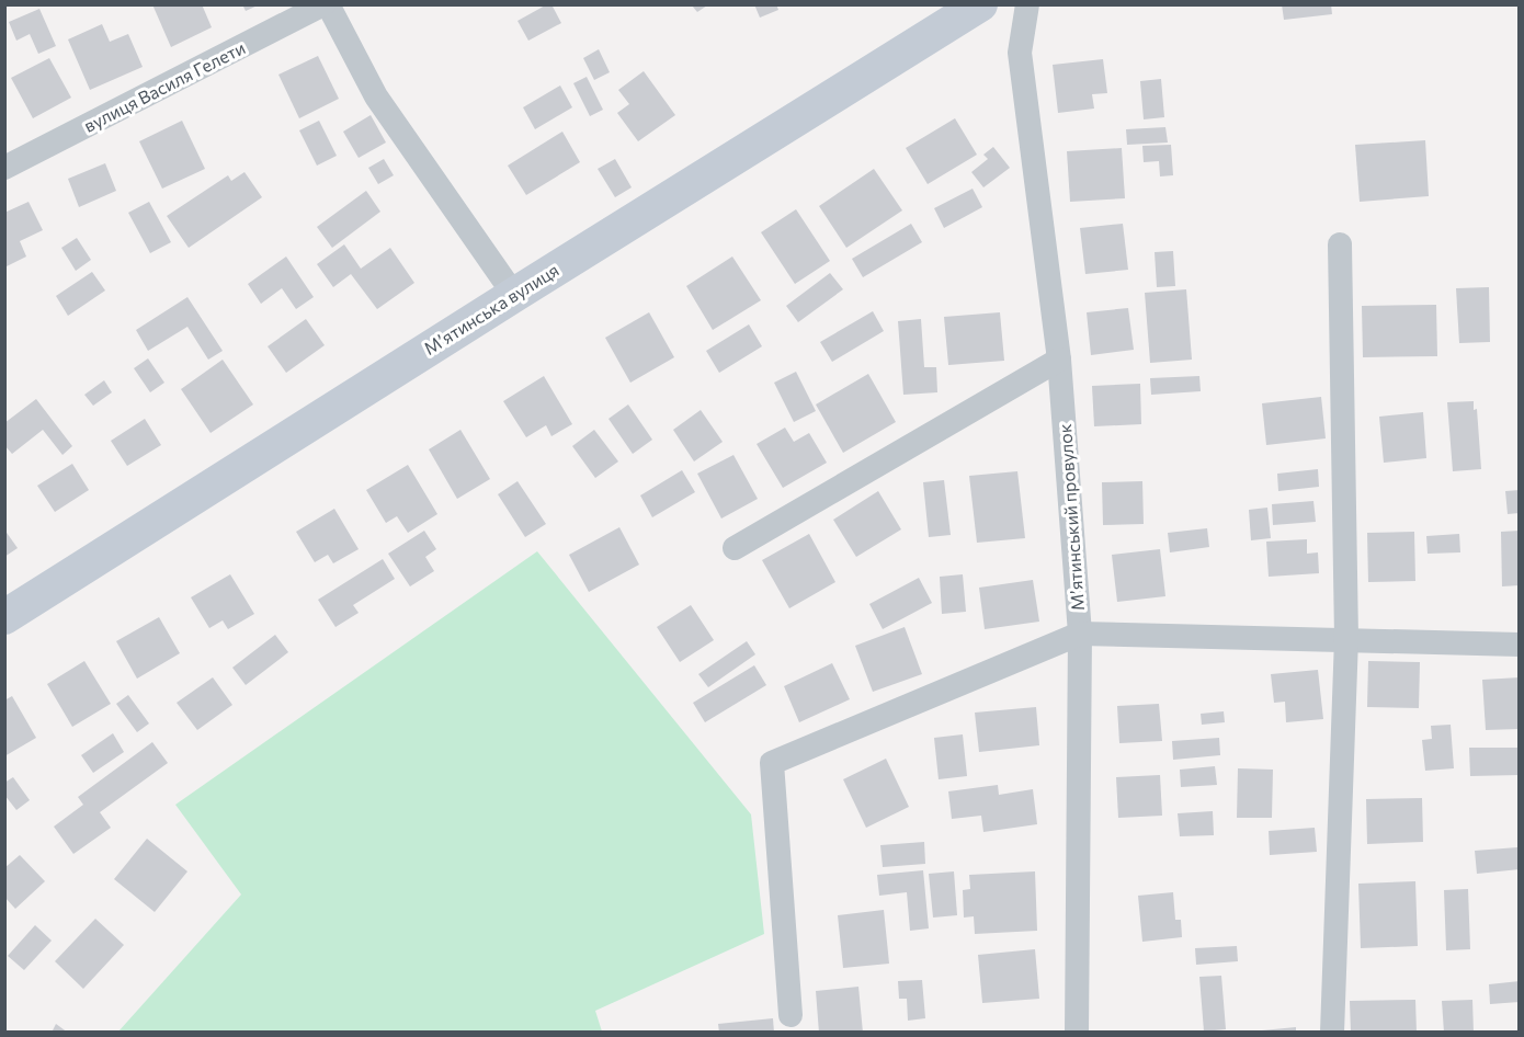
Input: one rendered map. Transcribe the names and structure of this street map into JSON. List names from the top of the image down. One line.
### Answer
{"streets":{"street":["вулиця Василя Гелети","Мʼятинська вулиця","Мʼятинський провулок"]}}
